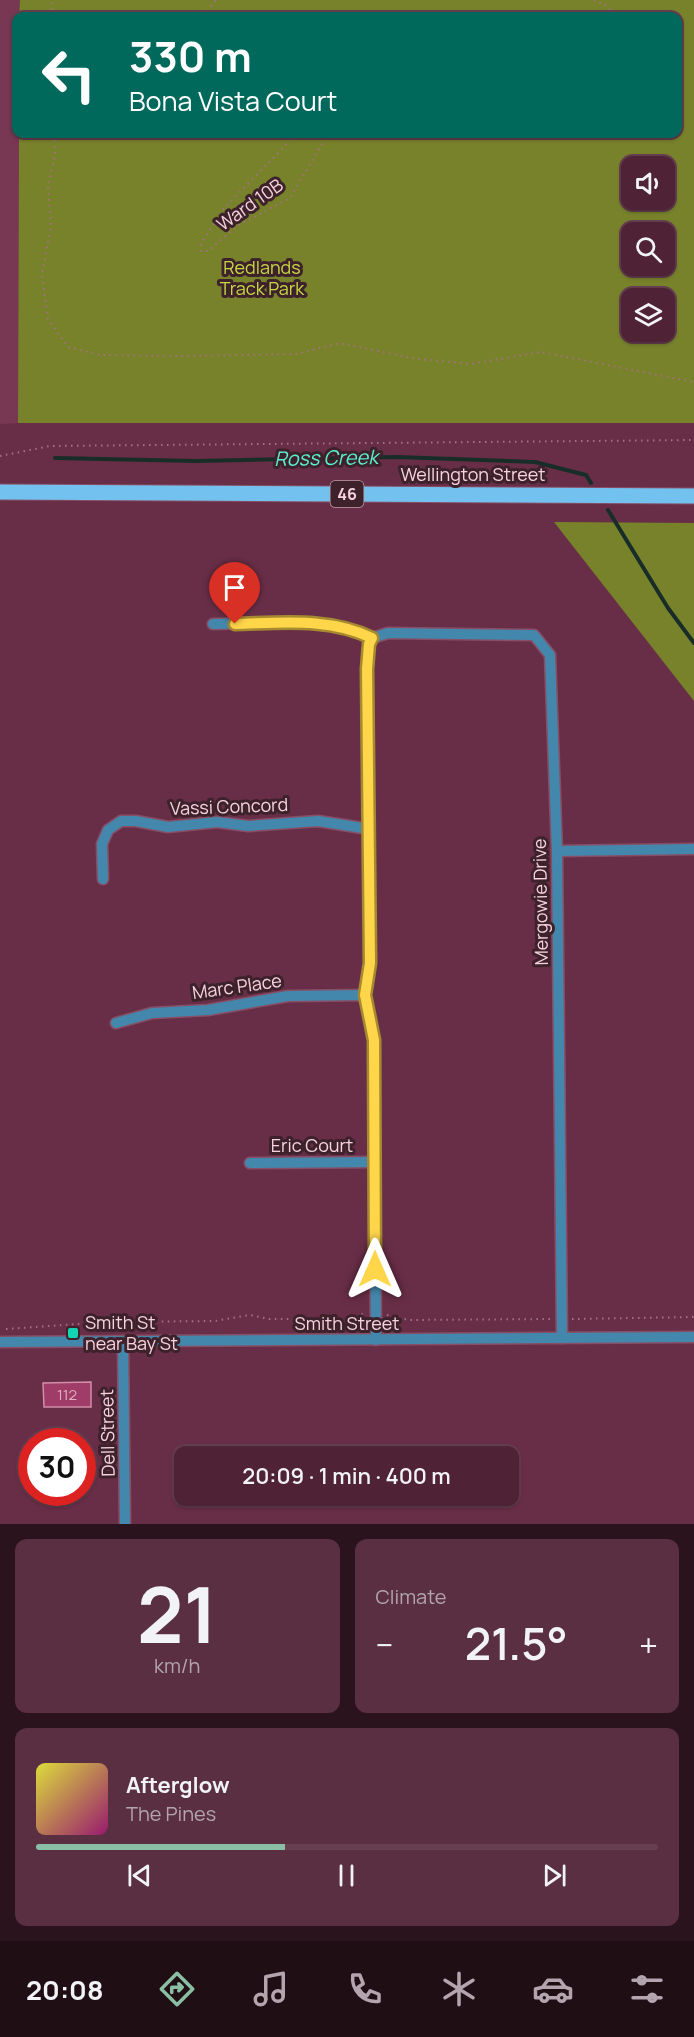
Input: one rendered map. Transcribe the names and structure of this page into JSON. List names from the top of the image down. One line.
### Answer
{"streets":{"main road":["Wellington Street","46"],"street":["Vassi Concord","Mergowie Drive","Marc Place","Eric Court","Smith Street","Dell Street"],"path":["Ward 10B"]},"crossings":[["Mergowie Drive","Smith Street"],["Smith Street","Dell Street"]],"water":["Ross Creek"],"parks":["Redlands Track Park"],"places":{"transit":["Smith St near Bay St"]},"house_numbers":["112"],"page":{"turn":["330 m","Bona Vista Court"],"limit":"30","trip":"20:09 · 1 min · 400 m","tile":[["21","km/h"],"Climate"],"heat":["−","21.5°","+"],"song":["Afterglow","The Pines"],"tabs":"20:08"}}
